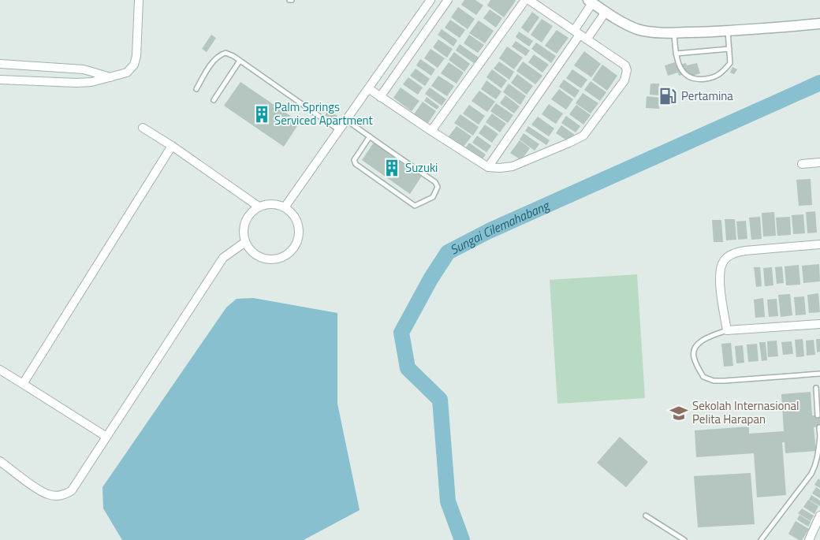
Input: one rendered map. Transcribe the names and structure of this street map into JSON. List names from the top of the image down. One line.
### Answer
{"water":["Sungai Cilemahabang"],"places":{"fuel station":["Pertamina"],"building":["Palm Springs Serviced Apartment","Suzuki"],"school or university":["Sekolah Internasional Pelita Harapan"]}}
